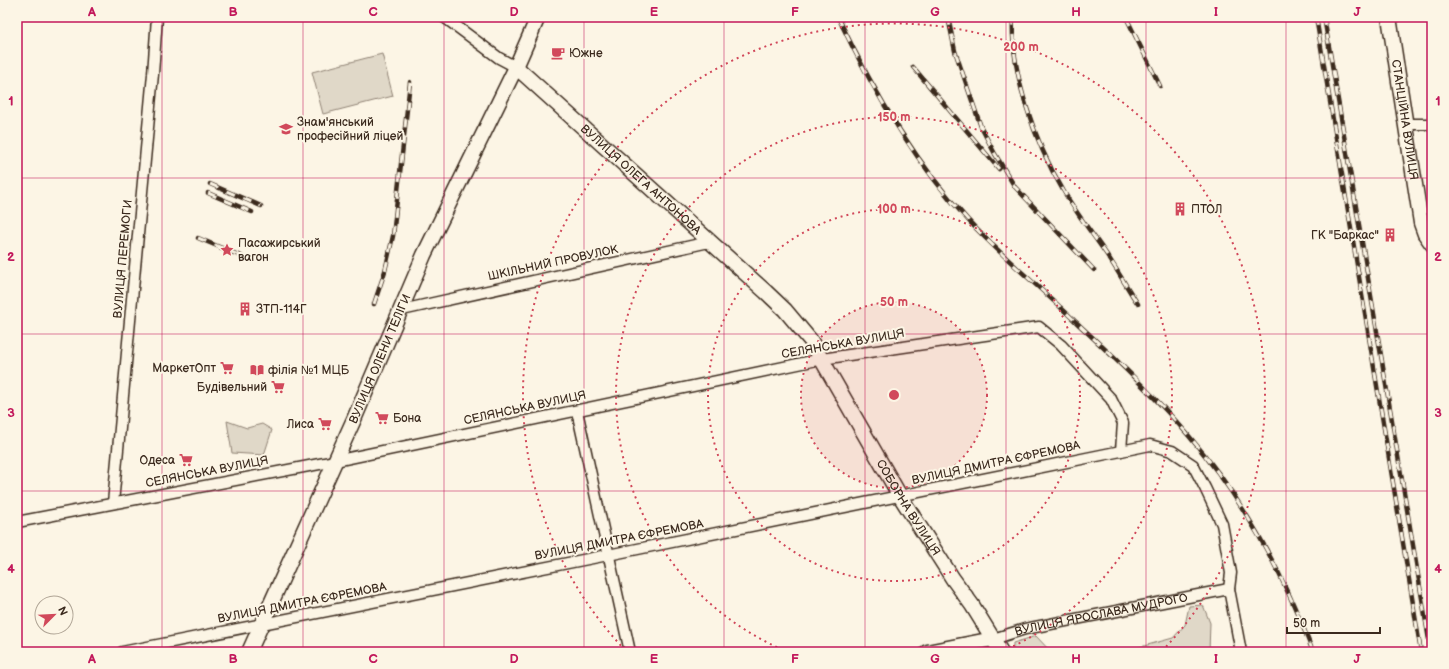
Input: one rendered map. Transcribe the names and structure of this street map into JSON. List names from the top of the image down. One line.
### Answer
{"streets":{"street":["СТАНЦІЙНА ВУЛИЦЯ","ВУЛИЦЯ ОЛЕГА АНТОНОВА","ВУЛИЦЯ ПЕРЕМОГИ","ШКІЛЬНИЙ ПРОВУЛОК","СЕЛЯНСЬКА ВУЛИЦЯ","ВУЛИЦЯ ОЛЕНИ ТЕЛІГИ","ВУЛИЦЯ ДМИТРА ЄФРЕМОВА","СОБОРНА ВУЛИЦЯ","ВУЛИЦЯ ЯРОСЛАВА МУДРОГО"]},"crossings":[["ВУЛИЦЯ ОЛЕГА АНТОНОВА","ШКІЛЬНИЙ ПРОВУЛОК"],["ВУЛИЦЯ ОЛЕГА АНТОНОВА","СЕЛЯНСЬКА ВУЛИЦЯ"],["ВУЛИЦЯ ОЛЕГА АНТОНОВА","ВУЛИЦЯ ОЛЕНИ ТЕЛІГИ"],["ВУЛИЦЯ ОЛЕГА АНТОНОВА","СОБОРНА ВУЛИЦЯ"],["ВУЛИЦЯ ПЕРЕМОГИ","СЕЛЯНСЬКА ВУЛИЦЯ"],["ШКІЛЬНИЙ ПРОВУЛОК","ВУЛИЦЯ ОЛЕНИ ТЕЛІГИ"],["СЕЛЯНСЬКА ВУЛИЦЯ","ВУЛИЦЯ ОЛЕНИ ТЕЛІГИ"],["СЕЛЯНСЬКА ВУЛИЦЯ","ВУЛИЦЯ ДМИТРА ЄФРЕМОВА"],["СЕЛЯНСЬКА ВУЛИЦЯ","СОБОРНА ВУЛИЦЯ"],["ВУЛИЦЯ ОЛЕНИ ТЕЛІГИ","ВУЛИЦЯ ДМИТРА ЄФРЕМОВА"],["ВУЛИЦЯ ДМИТРА ЄФРЕМОВА","СОБОРНА ВУЛИЦЯ"],["ВУЛИЦЯ ДМИТРА ЄФРЕМОВА","ВУЛИЦЯ ЯРОСЛАВА МУДРОГО"],["СОБОРНА ВУЛИЦЯ","ВУЛИЦЯ ЯРОСЛАВА МУДРОГО"]],"places":{"cafe":["Южне"],"school or university":["Знам'янський професійний ліцей"],"building":["ПТОЛ","ГК \"Баркас\"","ЗТП-114Г"],"place":["Пасажирський вагон"],"supermarket":["МаркетОпт","Будівельний","Бона","Лиса","Одеса"],"library":["філія №1 МЦБ"]},"scale_bar":"50 m","north":"top right","grid":{"columns":["A","B","C","D","E","F","G","H","I","J"],"rows":["1","2","3","4"]},"rings":["200 m","150 m","100 m","50 m"]}
